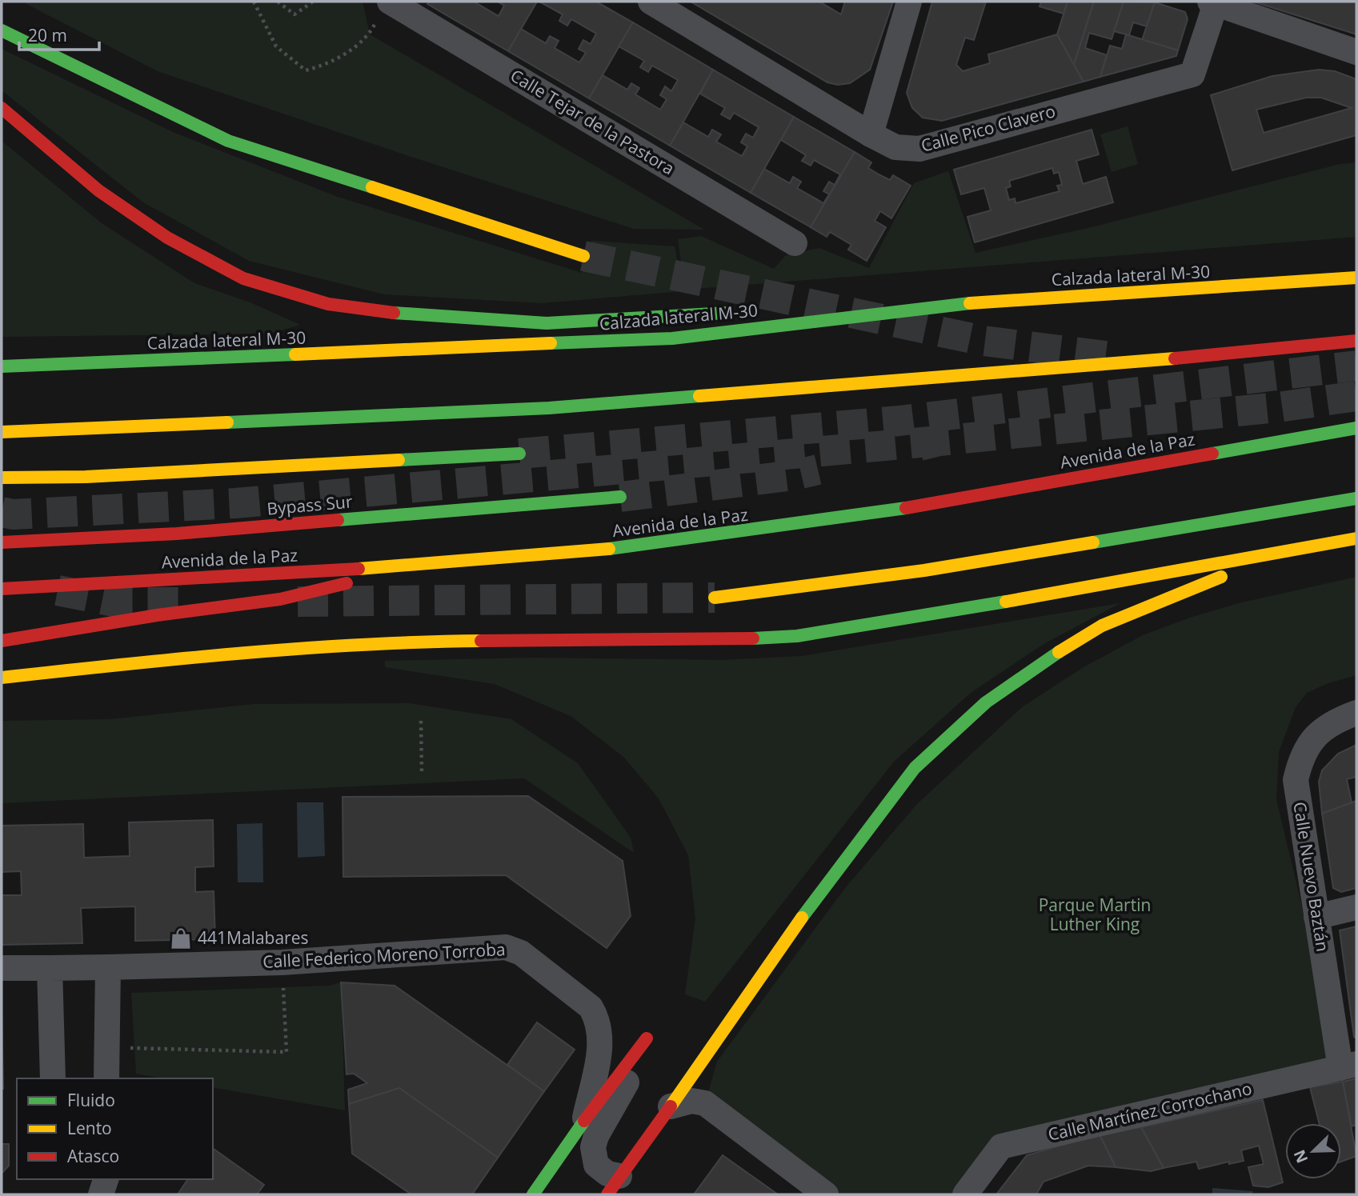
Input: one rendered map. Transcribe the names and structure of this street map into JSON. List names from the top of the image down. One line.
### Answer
{"streets":{"main road":["Calzada lateral M-30","Avenida de la Paz","Bypass Sur"],"street":["Calle Tejar de la Pastora","Calle Pico Clavero","Calle Nuevo Baztán","Calle Federico Moreno Torroba","Calle Martínez Corrochano"]},"crossings":[["Calle Nuevo Baztán","Calle Martínez Corrochano"]],"parks":["Parque Martin Luther King"],"places":{"shop":["441Malabares"]},"legend":["Fluido","Lento","Atasco"],"scale_bar":"20 m","north":"bottom left"}
